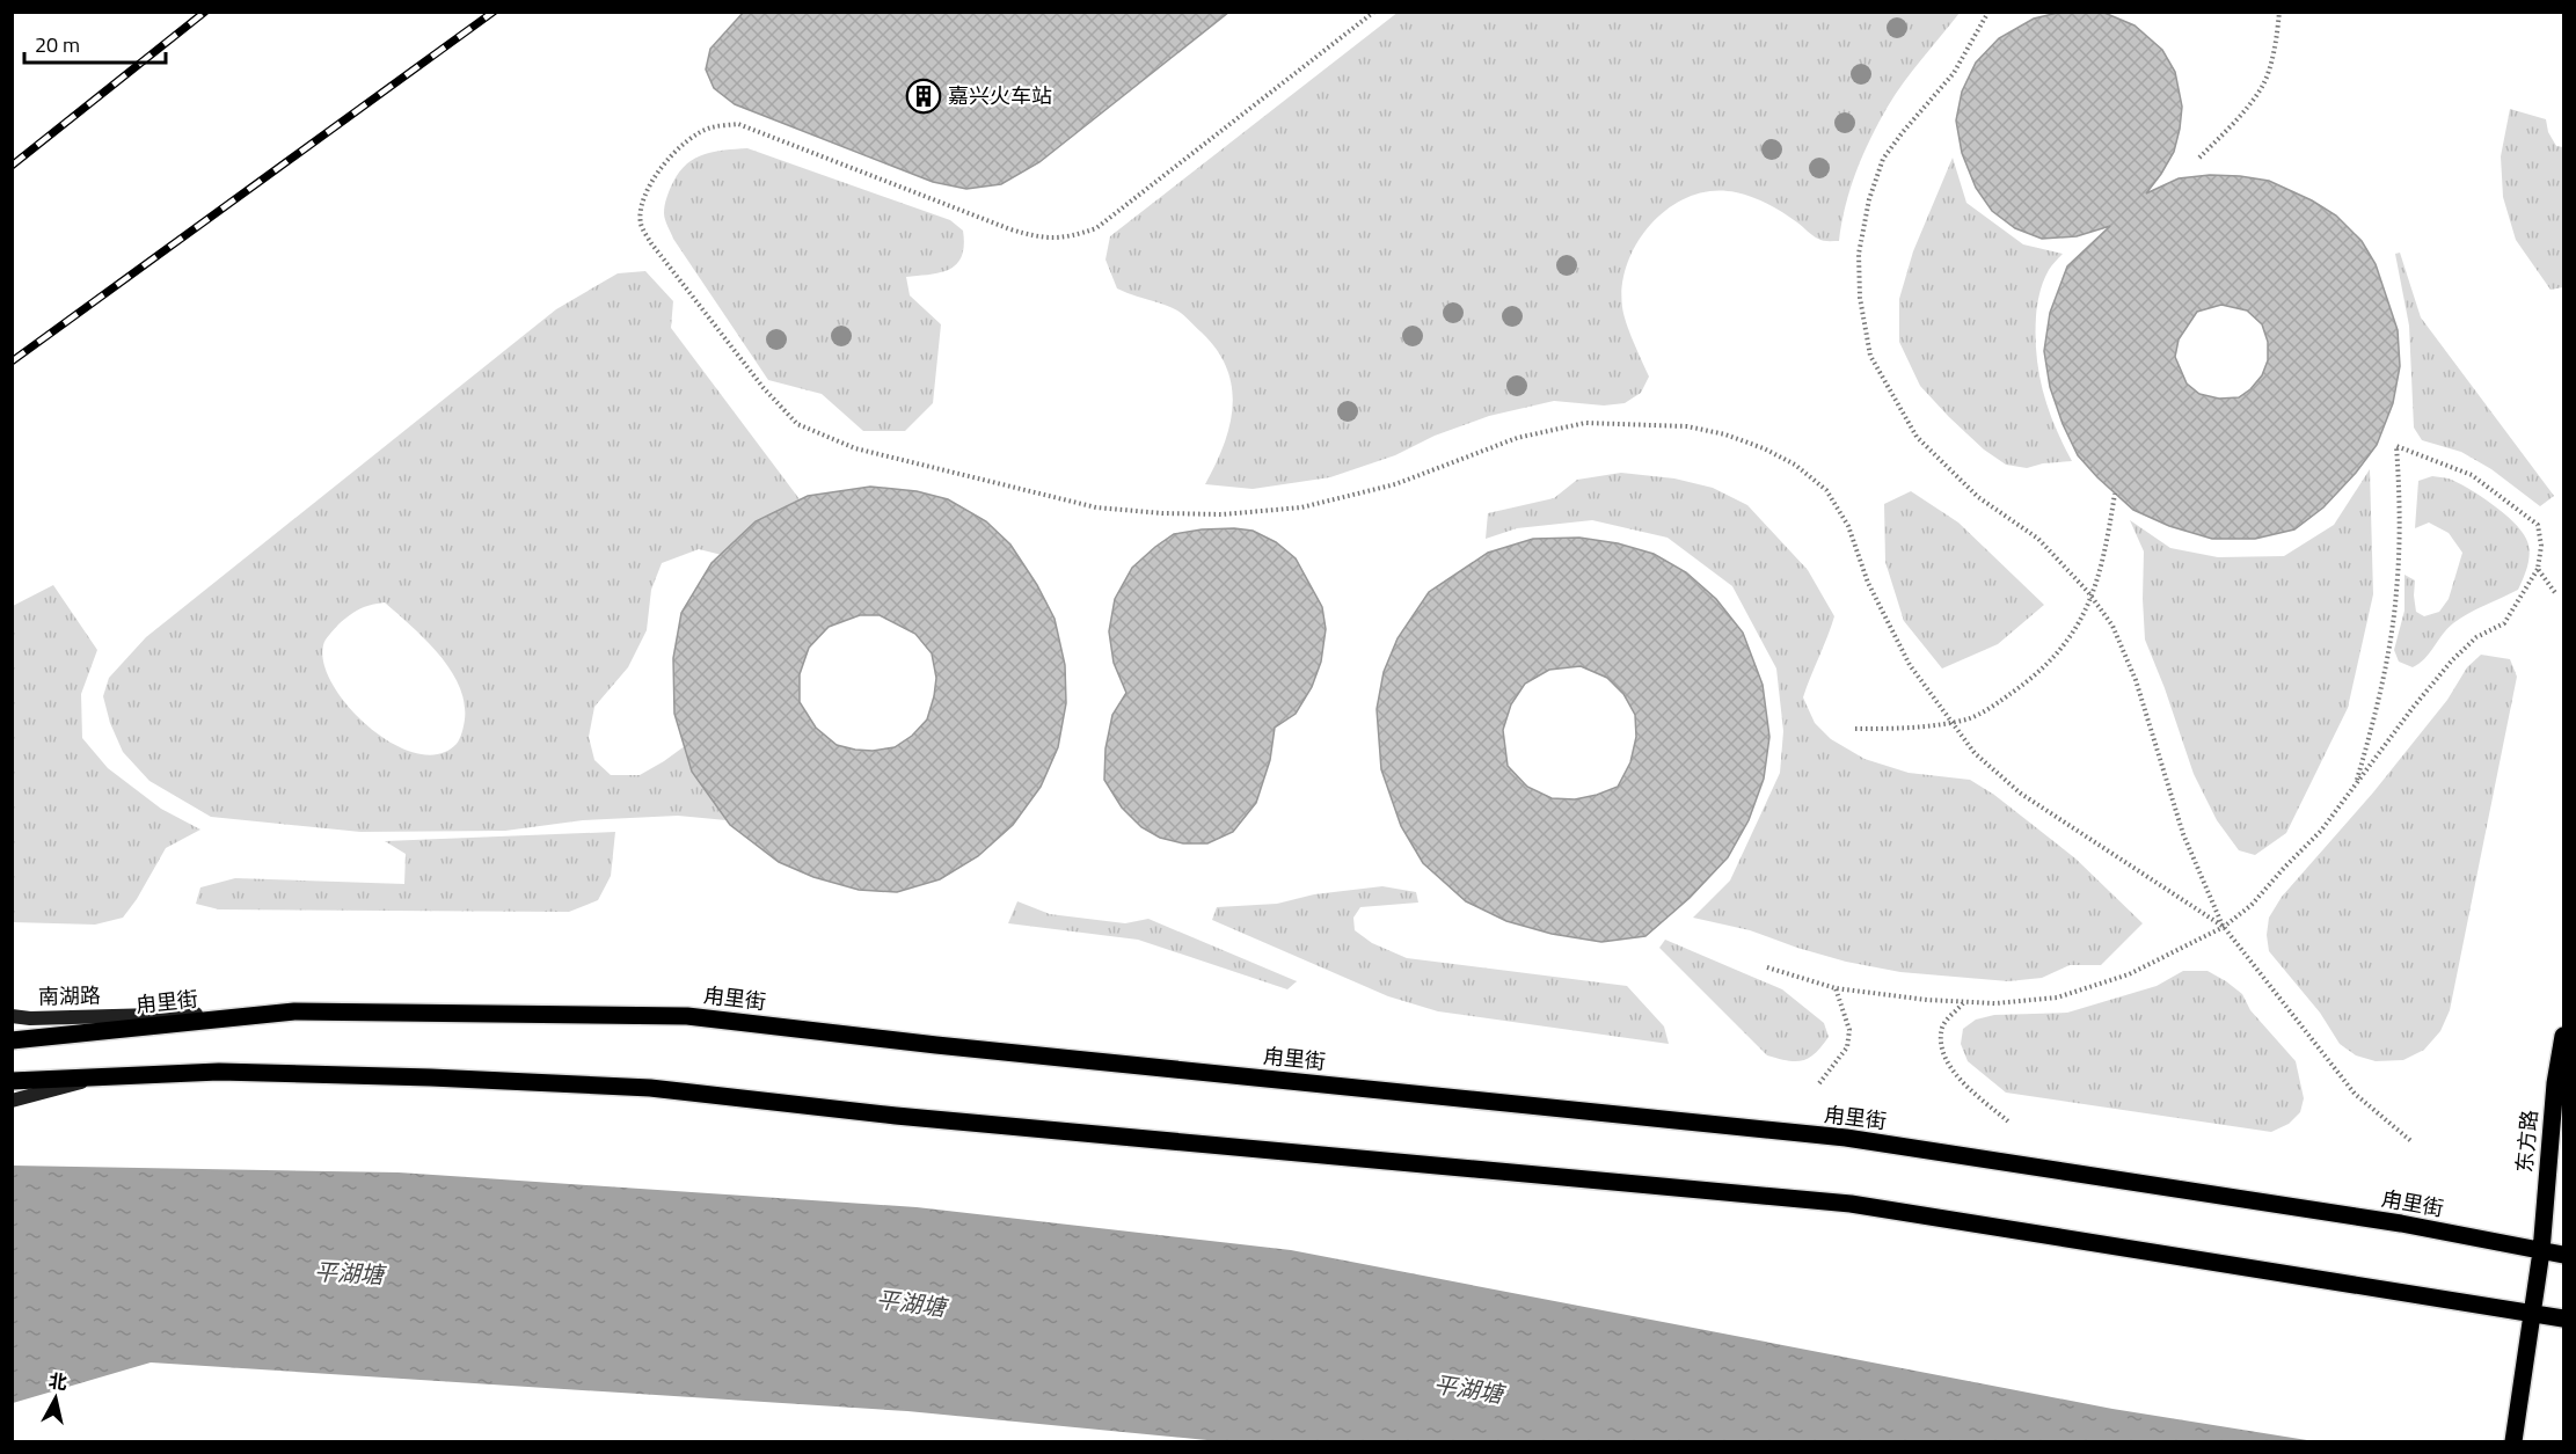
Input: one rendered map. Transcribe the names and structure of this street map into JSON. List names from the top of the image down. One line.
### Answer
{"streets":{"main road":["甪里街","东方路"],"street":["南湖路"]},"crossings":[["南湖路","甪里街"],["甪里街","东方路"]],"water":["平湖塘"],"places":{"building":["嘉兴火车站"]},"scale_bar":"20 m","north":"top"}
